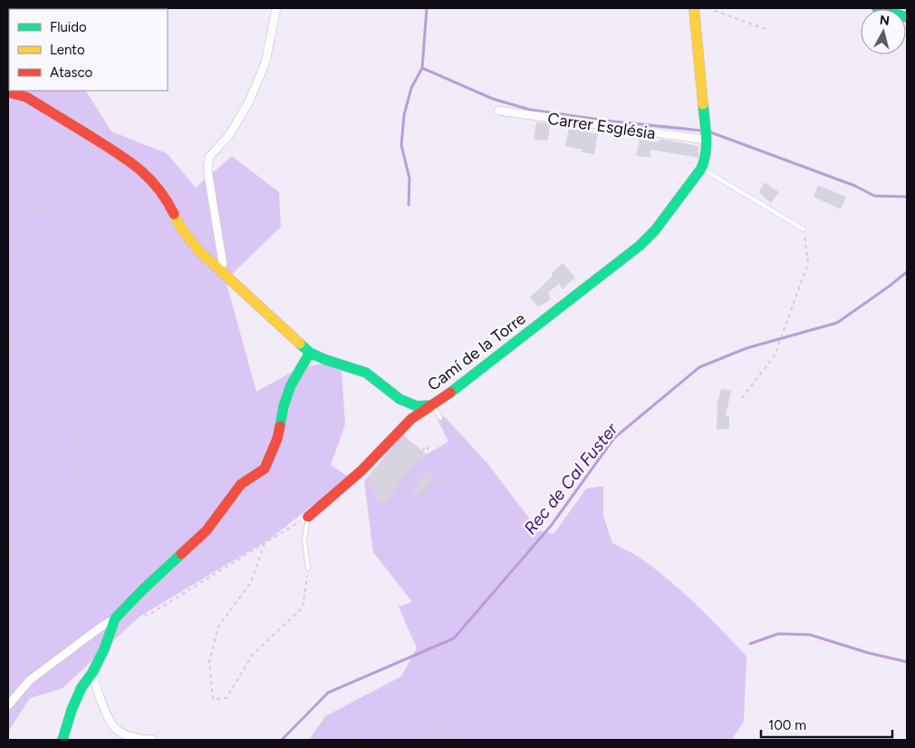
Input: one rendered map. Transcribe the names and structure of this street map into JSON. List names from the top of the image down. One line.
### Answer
{"streets":{"street":["Carrer Església","Camí de la Torre"]},"crossings":[["Carrer Església","Camí de la Torre"]],"water":["Rec de Cal Fuster"],"legend":["Fluido","Lento","Atasco"],"scale_bar":"100 m","north":"top"}
